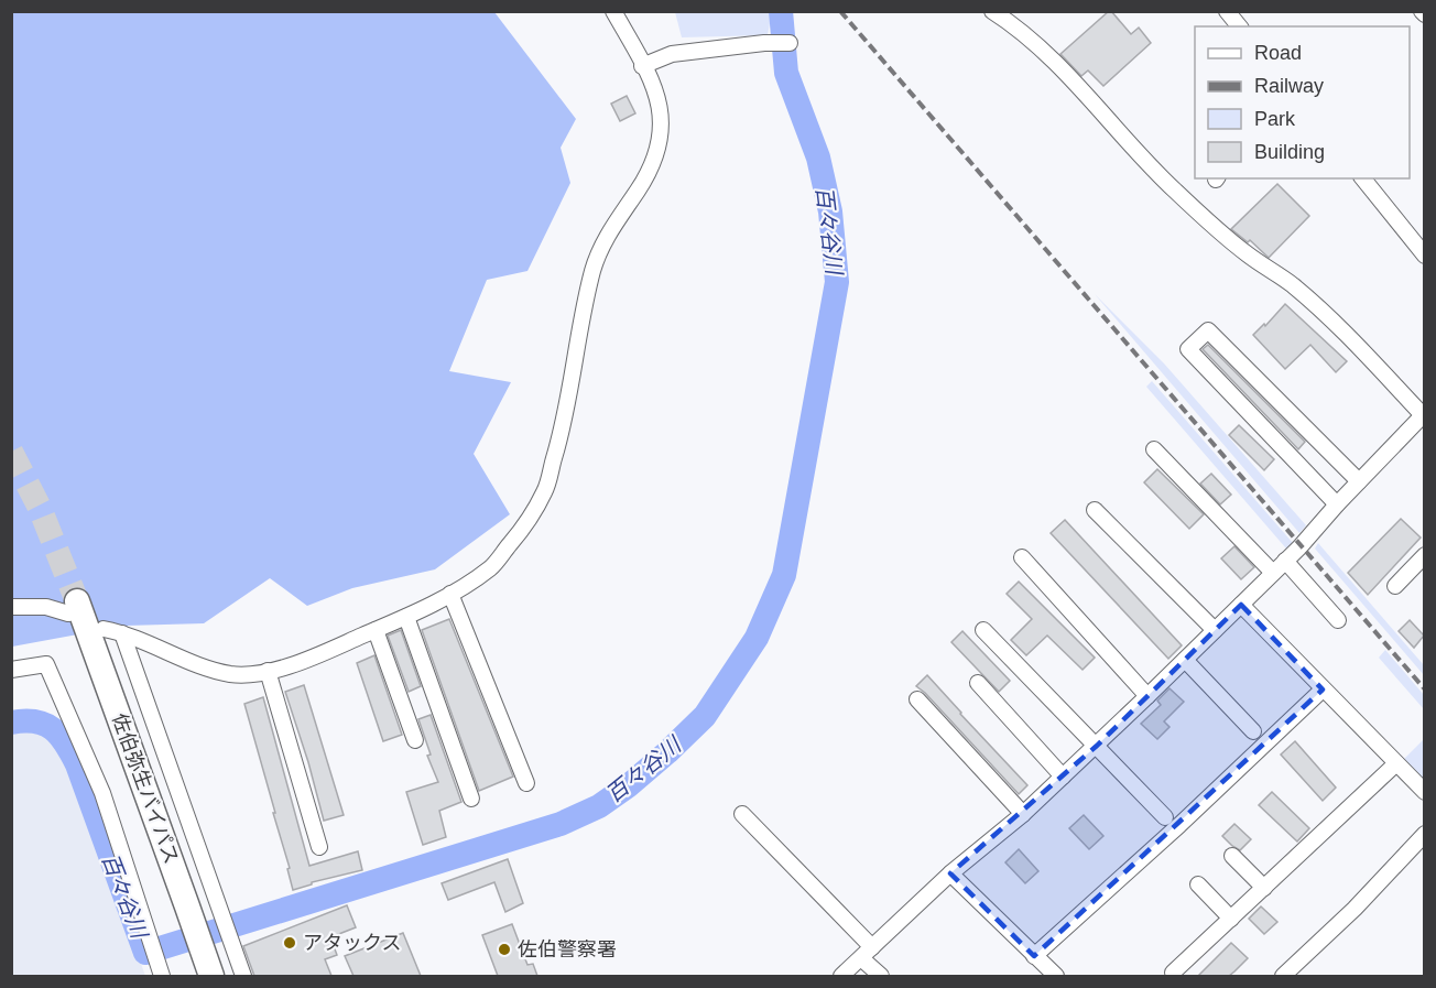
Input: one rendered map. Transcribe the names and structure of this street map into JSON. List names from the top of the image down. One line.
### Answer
{"streets":{"highway":["佐伯弥生バイパス"]},"water":["百々谷川"],"places":["アタックス","佐伯警察署"],"legend":["Road","Railway","Park","Building"]}
